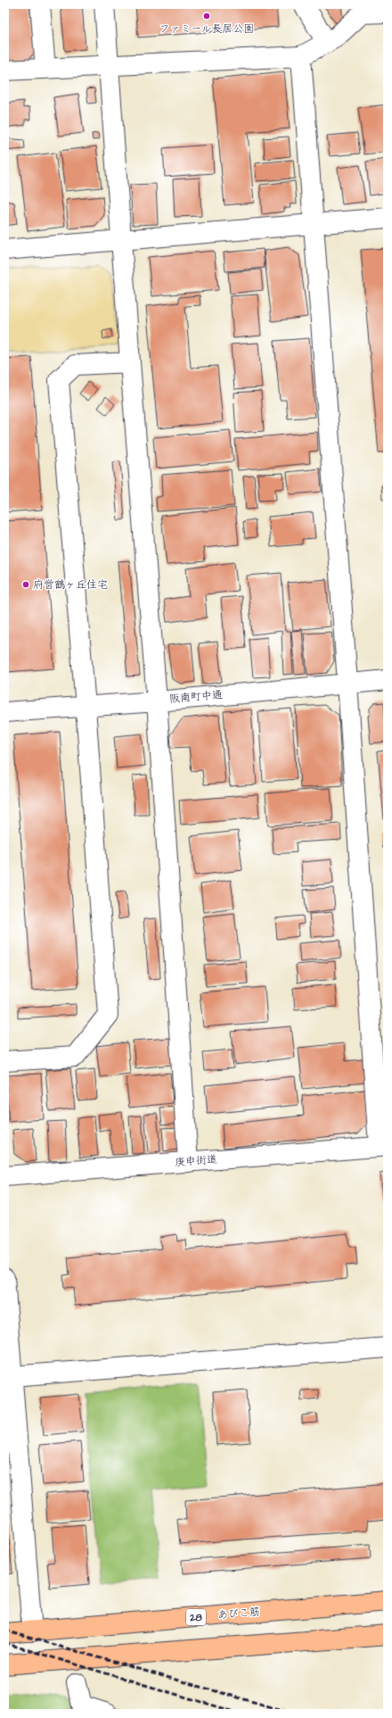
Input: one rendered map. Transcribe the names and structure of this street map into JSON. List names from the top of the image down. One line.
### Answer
{"streets":{"main road":["あびこ筋","28"],"street":["阪南町中通","庚申街道"]},"places":["ファミール長居公園","府営鶴ヶ丘住宅"]}
